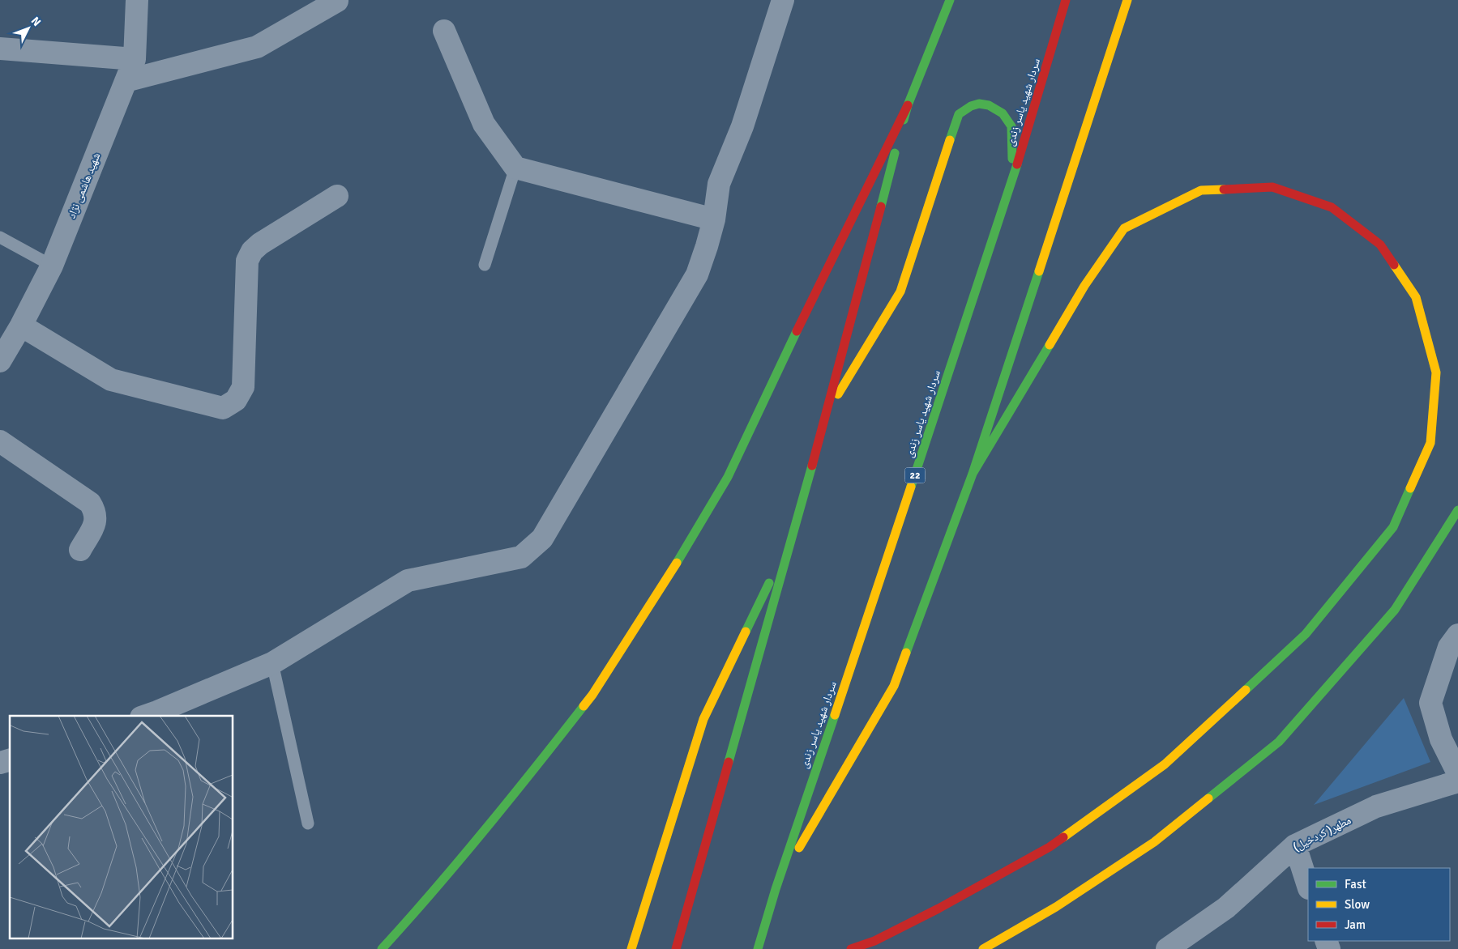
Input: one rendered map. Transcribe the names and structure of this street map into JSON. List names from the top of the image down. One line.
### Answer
{"streets":{"highway":["سردار شهید یاسر زندی","22"],"street":["شهید هاشمی نژاد","مطهر( کردخیل)"]},"legend":["Fast","Slow","Jam"],"north":"top right"}
